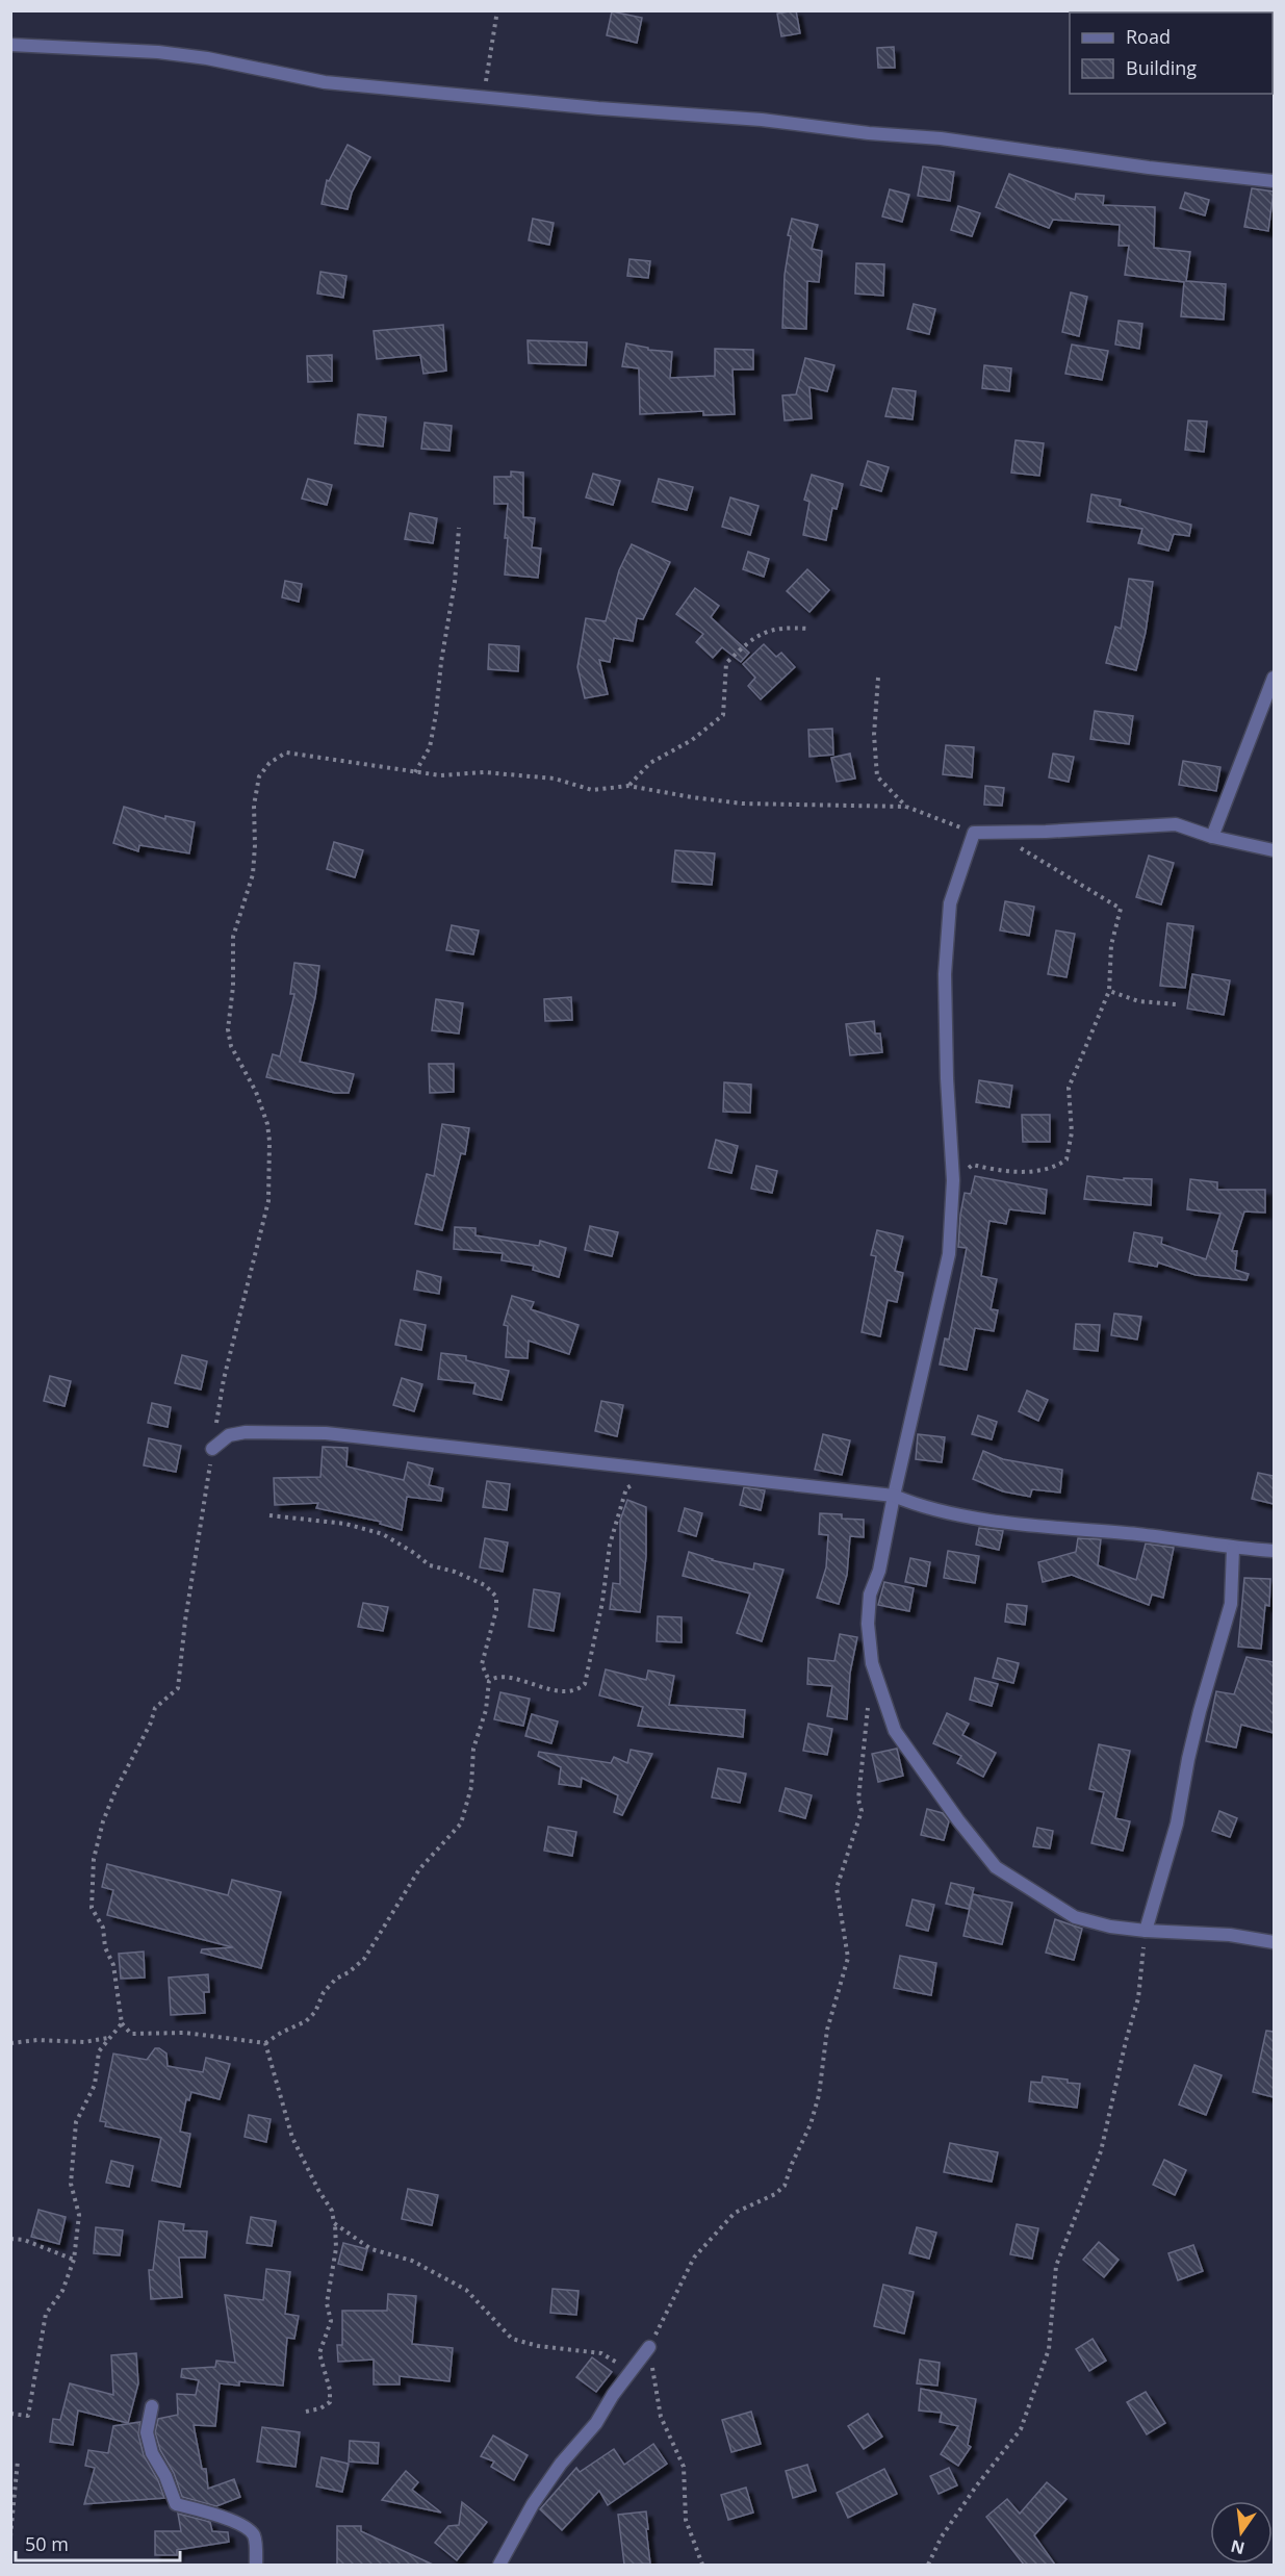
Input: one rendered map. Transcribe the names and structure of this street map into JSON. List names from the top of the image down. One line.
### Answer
{"legend":["Road","Building"],"scale_bar":"50 m","north":"bottom"}
